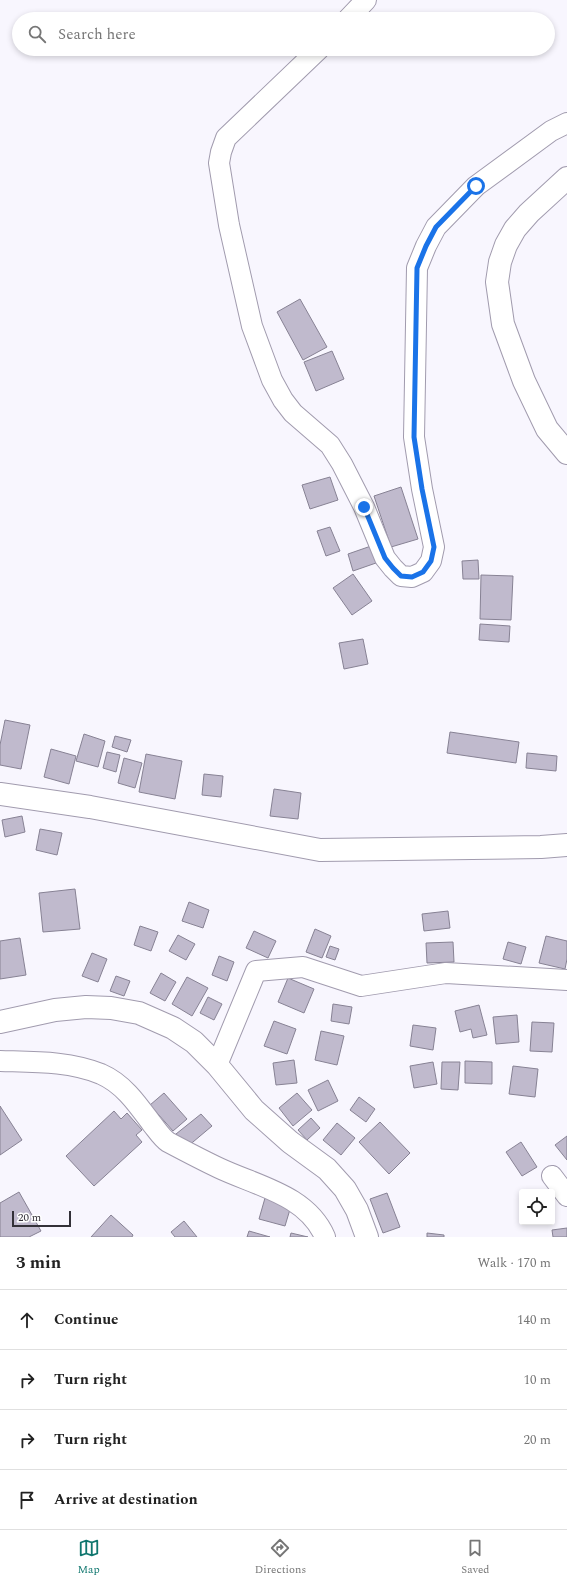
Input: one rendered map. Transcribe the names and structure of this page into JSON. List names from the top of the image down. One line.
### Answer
{"scale_bar":"20 m","page":{"search":"Search here","scale":"20 m","heading":["3 min","Walk · 170 m"],"list":[["Continue","140 m"],["Turn right","10 m"],["Turn right","20 m"],"Arrive at destination"],"nav":["Map","Directions","Saved"]}}
